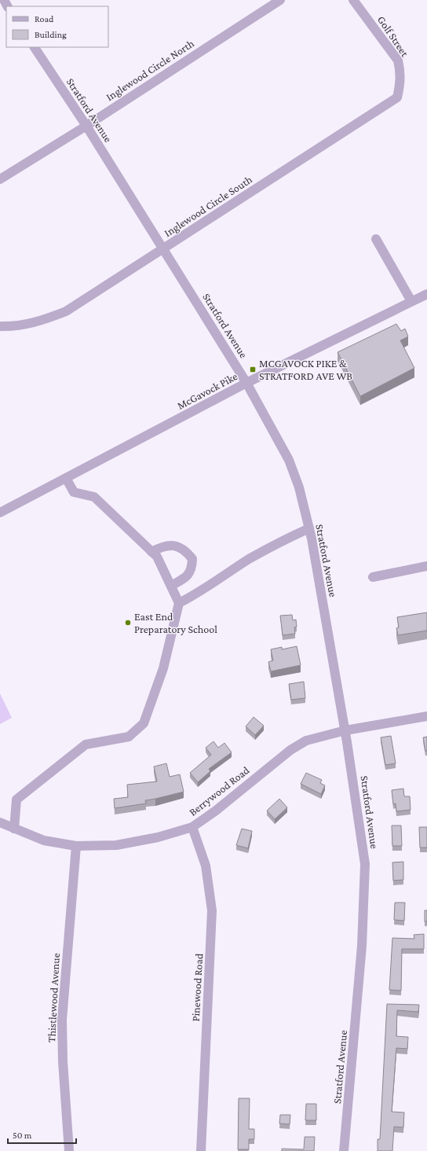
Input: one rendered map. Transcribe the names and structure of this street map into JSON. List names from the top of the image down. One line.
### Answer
{"streets":{"street":["Golf Street","Inglewood Circle North","Stratford Avenue","Inglewood Circle South","McGavock Pike","Berrywood Road","Pinewood Road","Thistlewood Avenue"]},"crossings":[["Golf Street","Inglewood Circle South"],["Inglewood Circle North","Stratford Avenue"],["Stratford Avenue","Inglewood Circle South"],["Stratford Avenue","McGavock Pike"],["Stratford Avenue","Berrywood Road"],["Berrywood Road","Pinewood Road"],["Berrywood Road","Thistlewood Avenue"]],"places":{"transit":["MCGAVOCK PIKE & STRATFORD AVE WB"],"other":["East End Preparatory School"]},"legend":["Road","Building"],"scale_bar":"50 m"}
